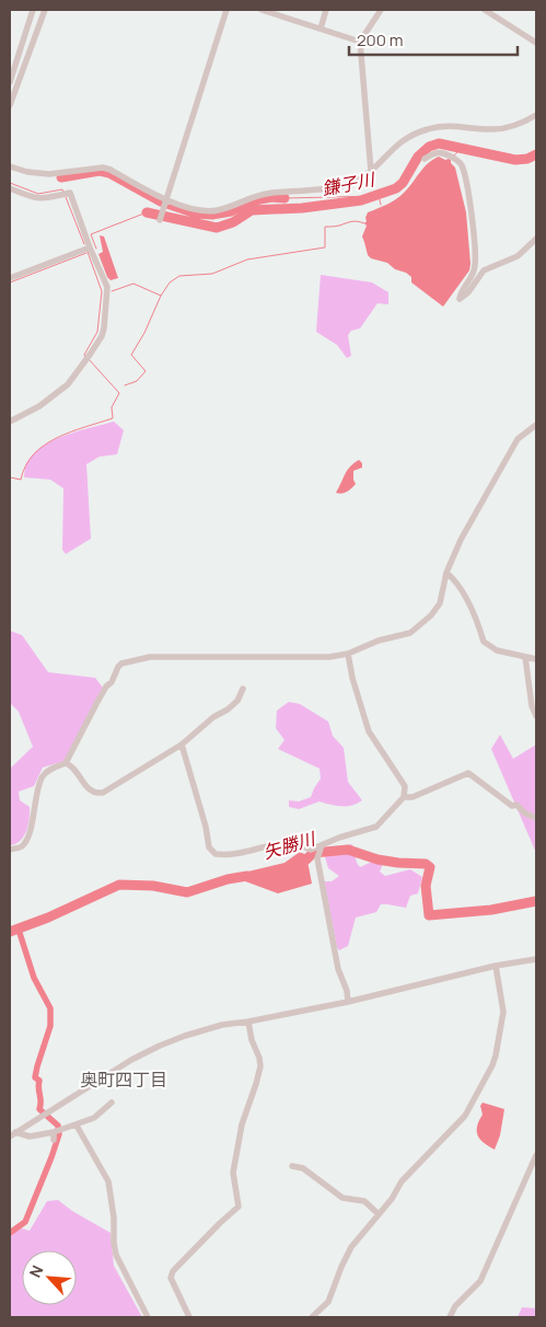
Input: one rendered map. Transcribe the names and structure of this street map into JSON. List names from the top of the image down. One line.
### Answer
{"districts":["奥町四丁目"],"water":["鎌子川","矢勝川"],"scale_bar":"200 m","north":"top left"}
